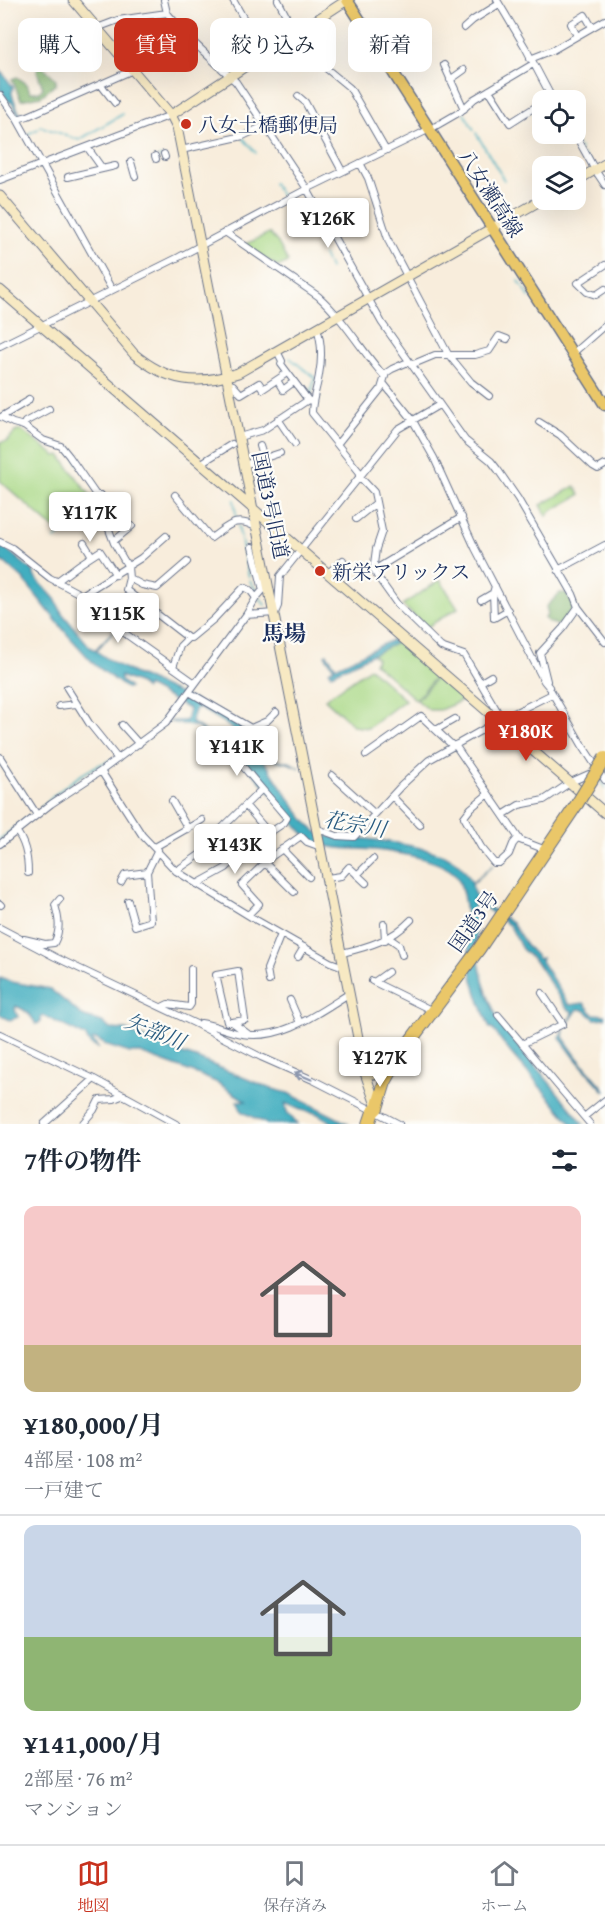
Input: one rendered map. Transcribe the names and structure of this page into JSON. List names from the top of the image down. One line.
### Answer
{"streets":{"highway":["国道3号"],"main road":["八女瀬高線"],"street":["国道3号旧道"]},"crossings":[["国道3号旧道","国道3号"]],"districts":["馬場"],"water":["花宗川","矢部川"],"places":["八女土橋郵便局","新栄アリックス"],"page":{"chip":["購入","賃貸","絞り込み","新着"],"price":["¥126K","¥117K","¥115K","¥180K","¥141K","¥143K","¥127K"],"heading":"7件の物件","list":[{"name":"¥180,000/月","note":"4部屋 · 108 m² · 一戸建て"},{"name":"¥141,000/月","note":"2部屋 · 76 m² · マンション"}],"tabs":["地図","保存済み","ホーム"]}}
